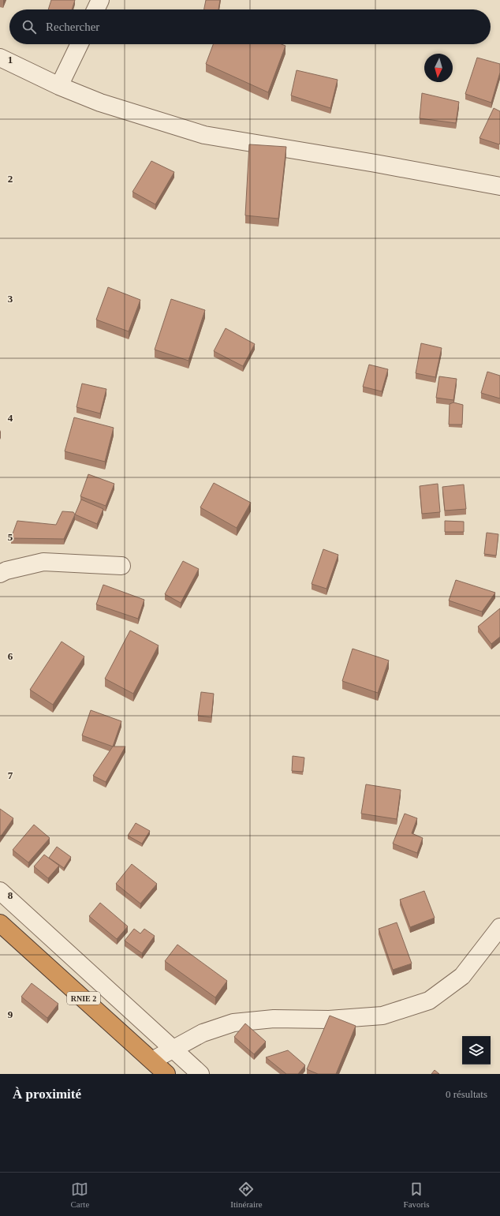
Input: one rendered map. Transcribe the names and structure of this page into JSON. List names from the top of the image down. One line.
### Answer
{"streets":{"highway":["RNIE 2"]},"north":"bottom","page":{"search":"Rechercher","heading":["À proximité","0 résultats"],"nav":["Carte","Itinéraire","Favoris"]},"grid":{"rows":["1","2","3","4","5","6","7","8","9"]}}
